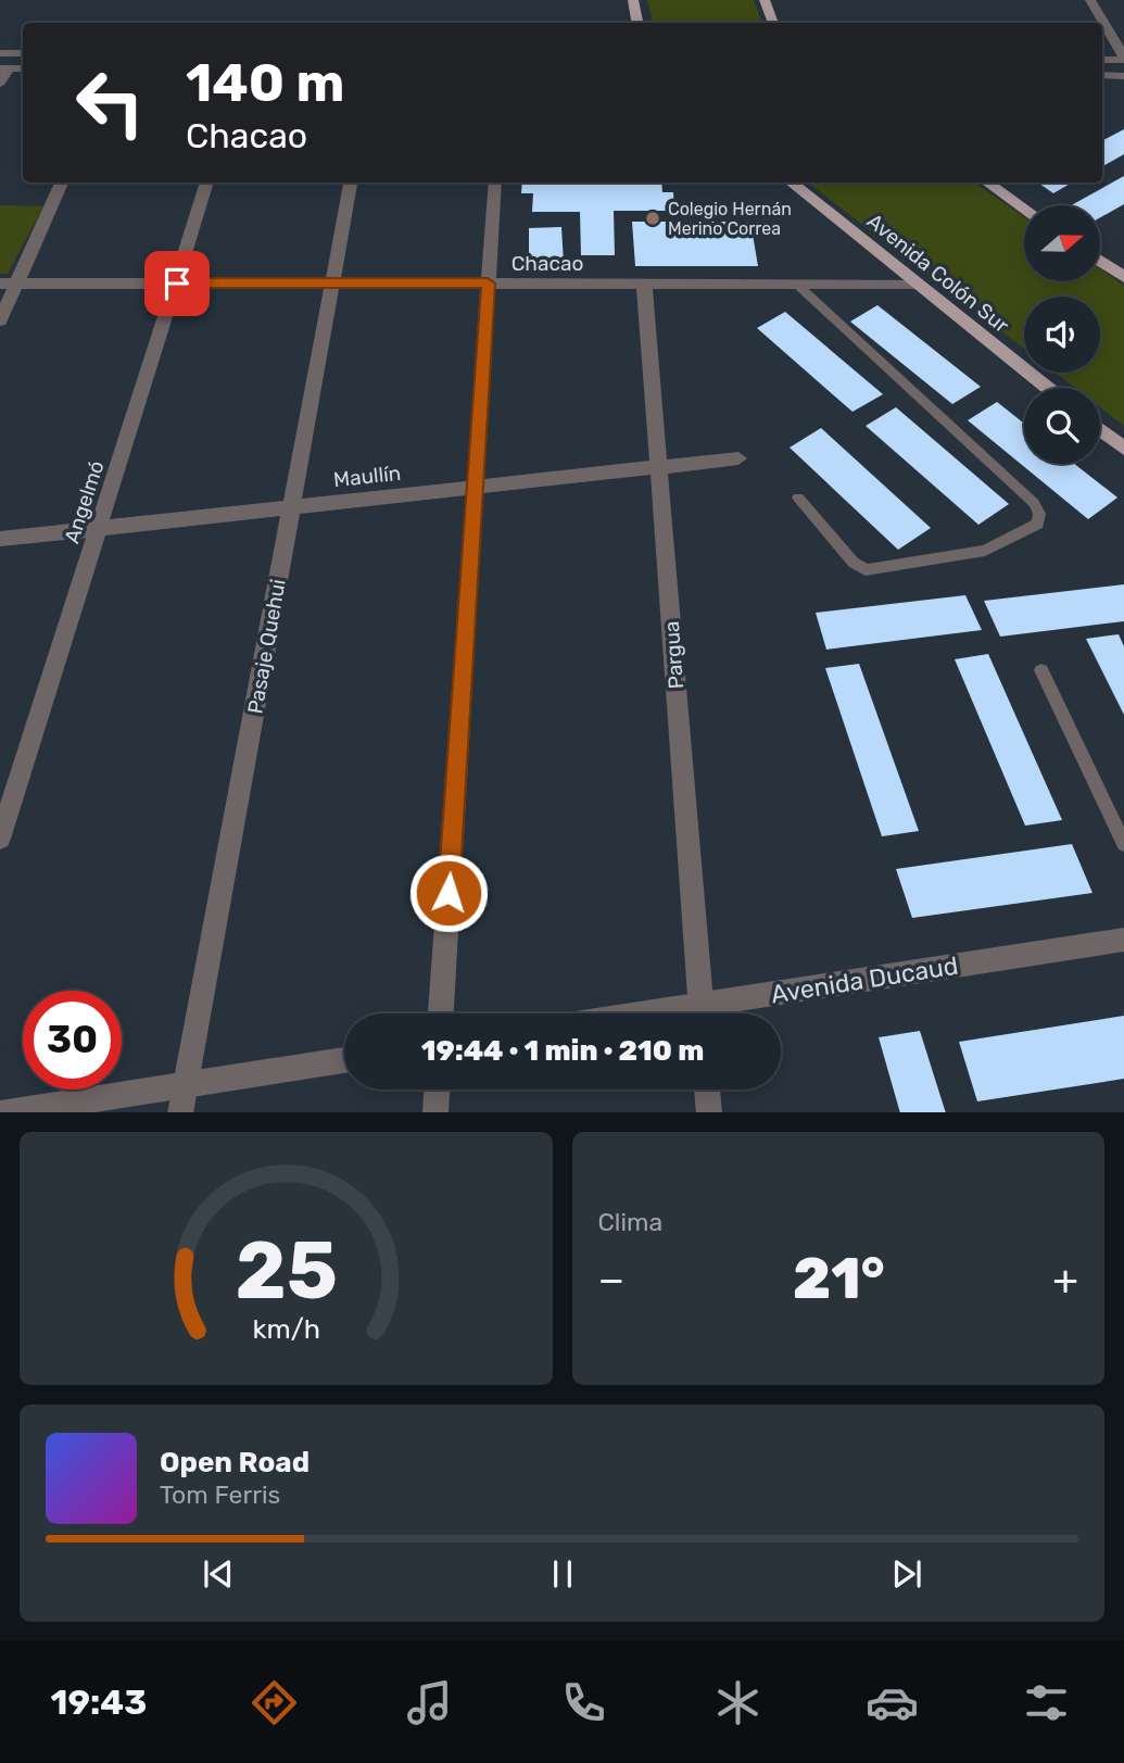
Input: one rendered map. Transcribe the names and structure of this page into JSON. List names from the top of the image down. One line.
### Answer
{"streets":{"main road":["Avenida Colón Sur"],"street":["Chacao","Maullín","Angelmó","Pasaje Quehui","Pargua","Avenida Ducaud"]},"crossings":[["Chacao","Avenida Colón Sur"],["Chacao","Angelmó"],["Chacao","Pasaje Quehui"],["Chacao","Pargua"],["Maullín","Angelmó"],["Maullín","Pasaje Quehui"],["Maullín","Pargua"]],"places":["Colegio Hernán Merino Correa"],"north":"right","page":{"turn":["140 m","Chacao"],"limit":"30","trip":"19:44 · 1 min · 210 m","tile":"Clima","heat":["−","21°","+"],"song":["Open Road","Tom Ferris"],"tabs":"19:43","gauge":["25","km/h"]}}
